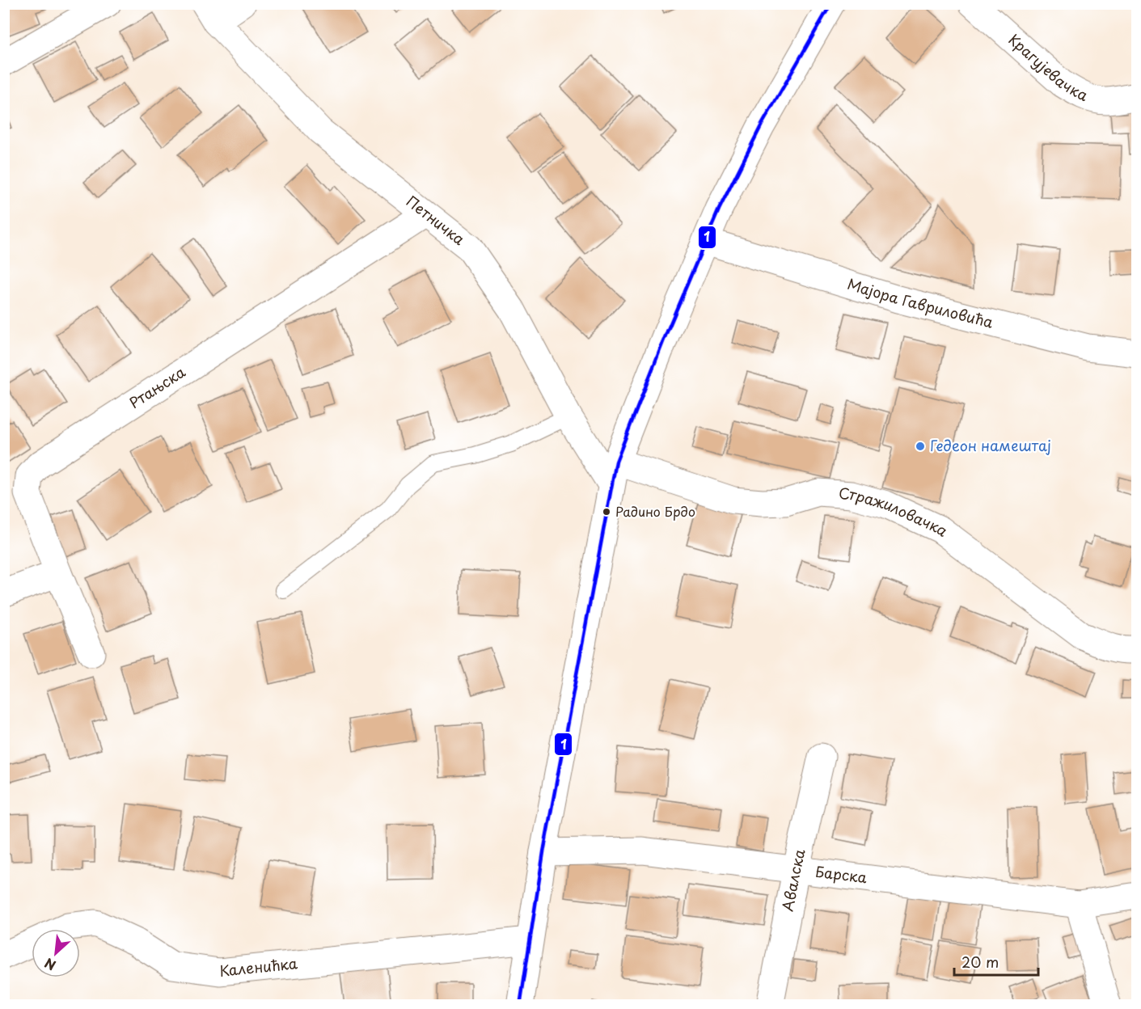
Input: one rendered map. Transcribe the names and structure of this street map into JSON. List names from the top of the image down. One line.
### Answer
{"streets":{"street":["Крагујевачка","Петничка","Мајора Гавриловића","Ртањска","Стражиловачка","Барска","Авалска","Каленићка"]},"crossings":[["Петничка","Ртањска"],["Петничка","Стражиловачка"],["Барска","Авалска"]],"places":["Гедеон намештај","Радино Брдо"],"lines":["transit line 1"],"scale_bar":"20 m","north":"bottom left"}
